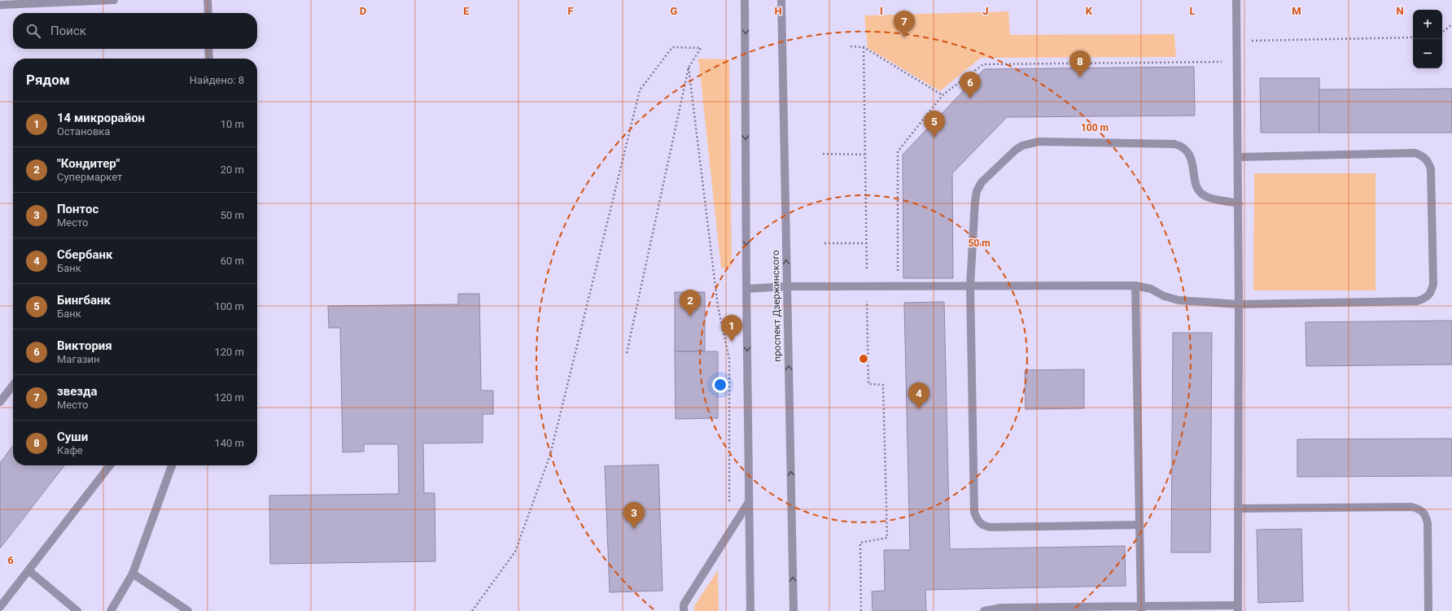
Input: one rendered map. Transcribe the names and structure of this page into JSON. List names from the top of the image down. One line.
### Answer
{"streets":{"street":["проспект Дзержинского"]},"page":{"map_buttons":["+","−"],"pins":["7","8","6","5","2","1","4","3"],"search":"Поиск","heading":["Рядом","Найдено: 8"],"list":[{"mark":"1","name":"14 микрорайон","note":"Остановка","value":"10 m"},{"mark":"2","name":"\"Кондитер\"","note":"Супермаркет","value":"20 m"},{"mark":"3","name":"Понтос","note":"Место","value":"50 m"},{"mark":"4","name":"Сбербанк","note":"Банк","value":"60 m"},{"mark":"5","name":"Бингбанк","note":"Банк","value":"100 m"},{"mark":"6","name":"Виктория","note":"Магазин","value":"120 m"},{"mark":"7","name":"звезда","note":"Место","value":"120 m"},{"mark":"8","name":"Суши","note":"Кафе","value":"140 m"}]},"grid":{"columns":["D","E","F","G","H","I","J","K","L","M","N"],"rows":["6"]},"rings":["100 m","50 m"]}
